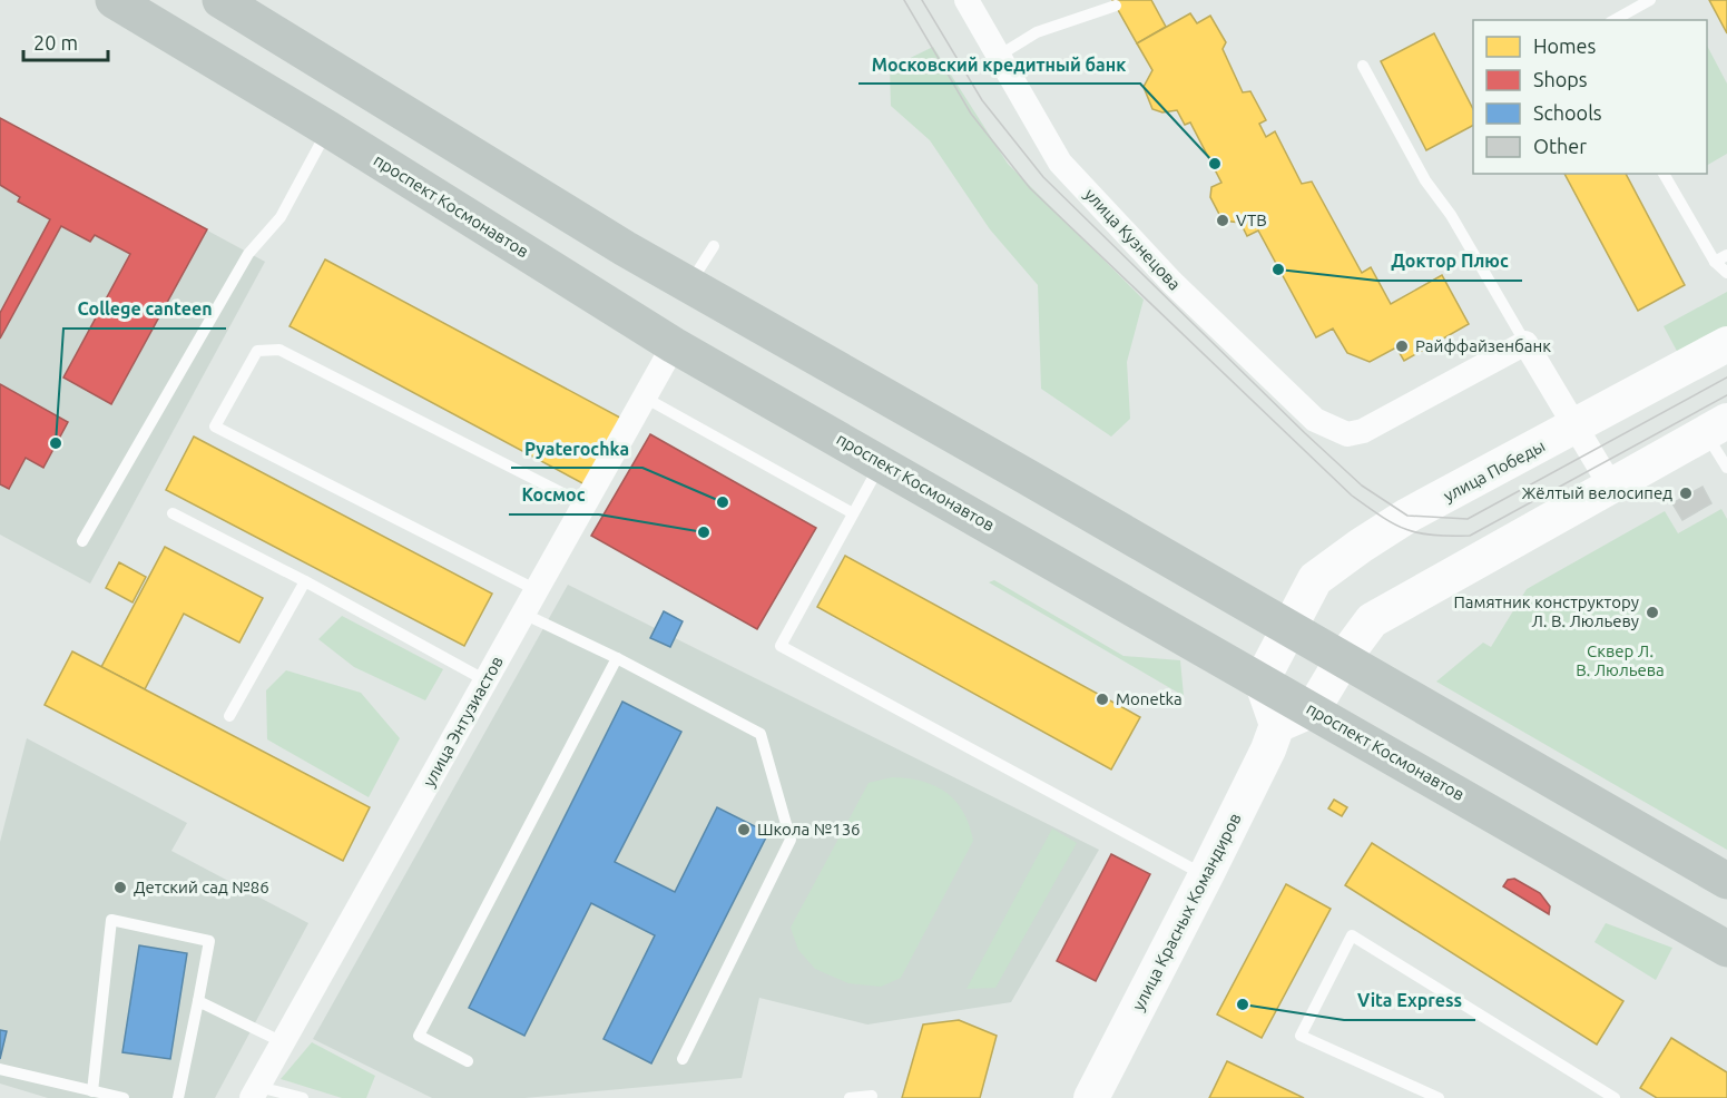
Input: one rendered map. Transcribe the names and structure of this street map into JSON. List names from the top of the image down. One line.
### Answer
{"streets":{"main road":["проспект Космонавтов","улица Победы","улица Красных Командиров"],"street":["улица Кузнецова","улица Энтузиастов"]},"crossings":[["проспект Космонавтов","улица Победы"],["проспект Космонавтов","улица Энтузиастов"]],"parks":["Сквер Л. В. Люльева"],"places":["Московский кредитный банк","VTB","Доктор Плюс","Райффайзенбанк","College canteen","Жёлтый велосипед","Pyaterochka","Космос","Памятник конструктору Л. В. Люльеву","Monetka","Школа №136","Детский сад №86","Vita Express"],"legend":["Homes","Shops","Schools","Other"],"scale_bar":"20 m"}
